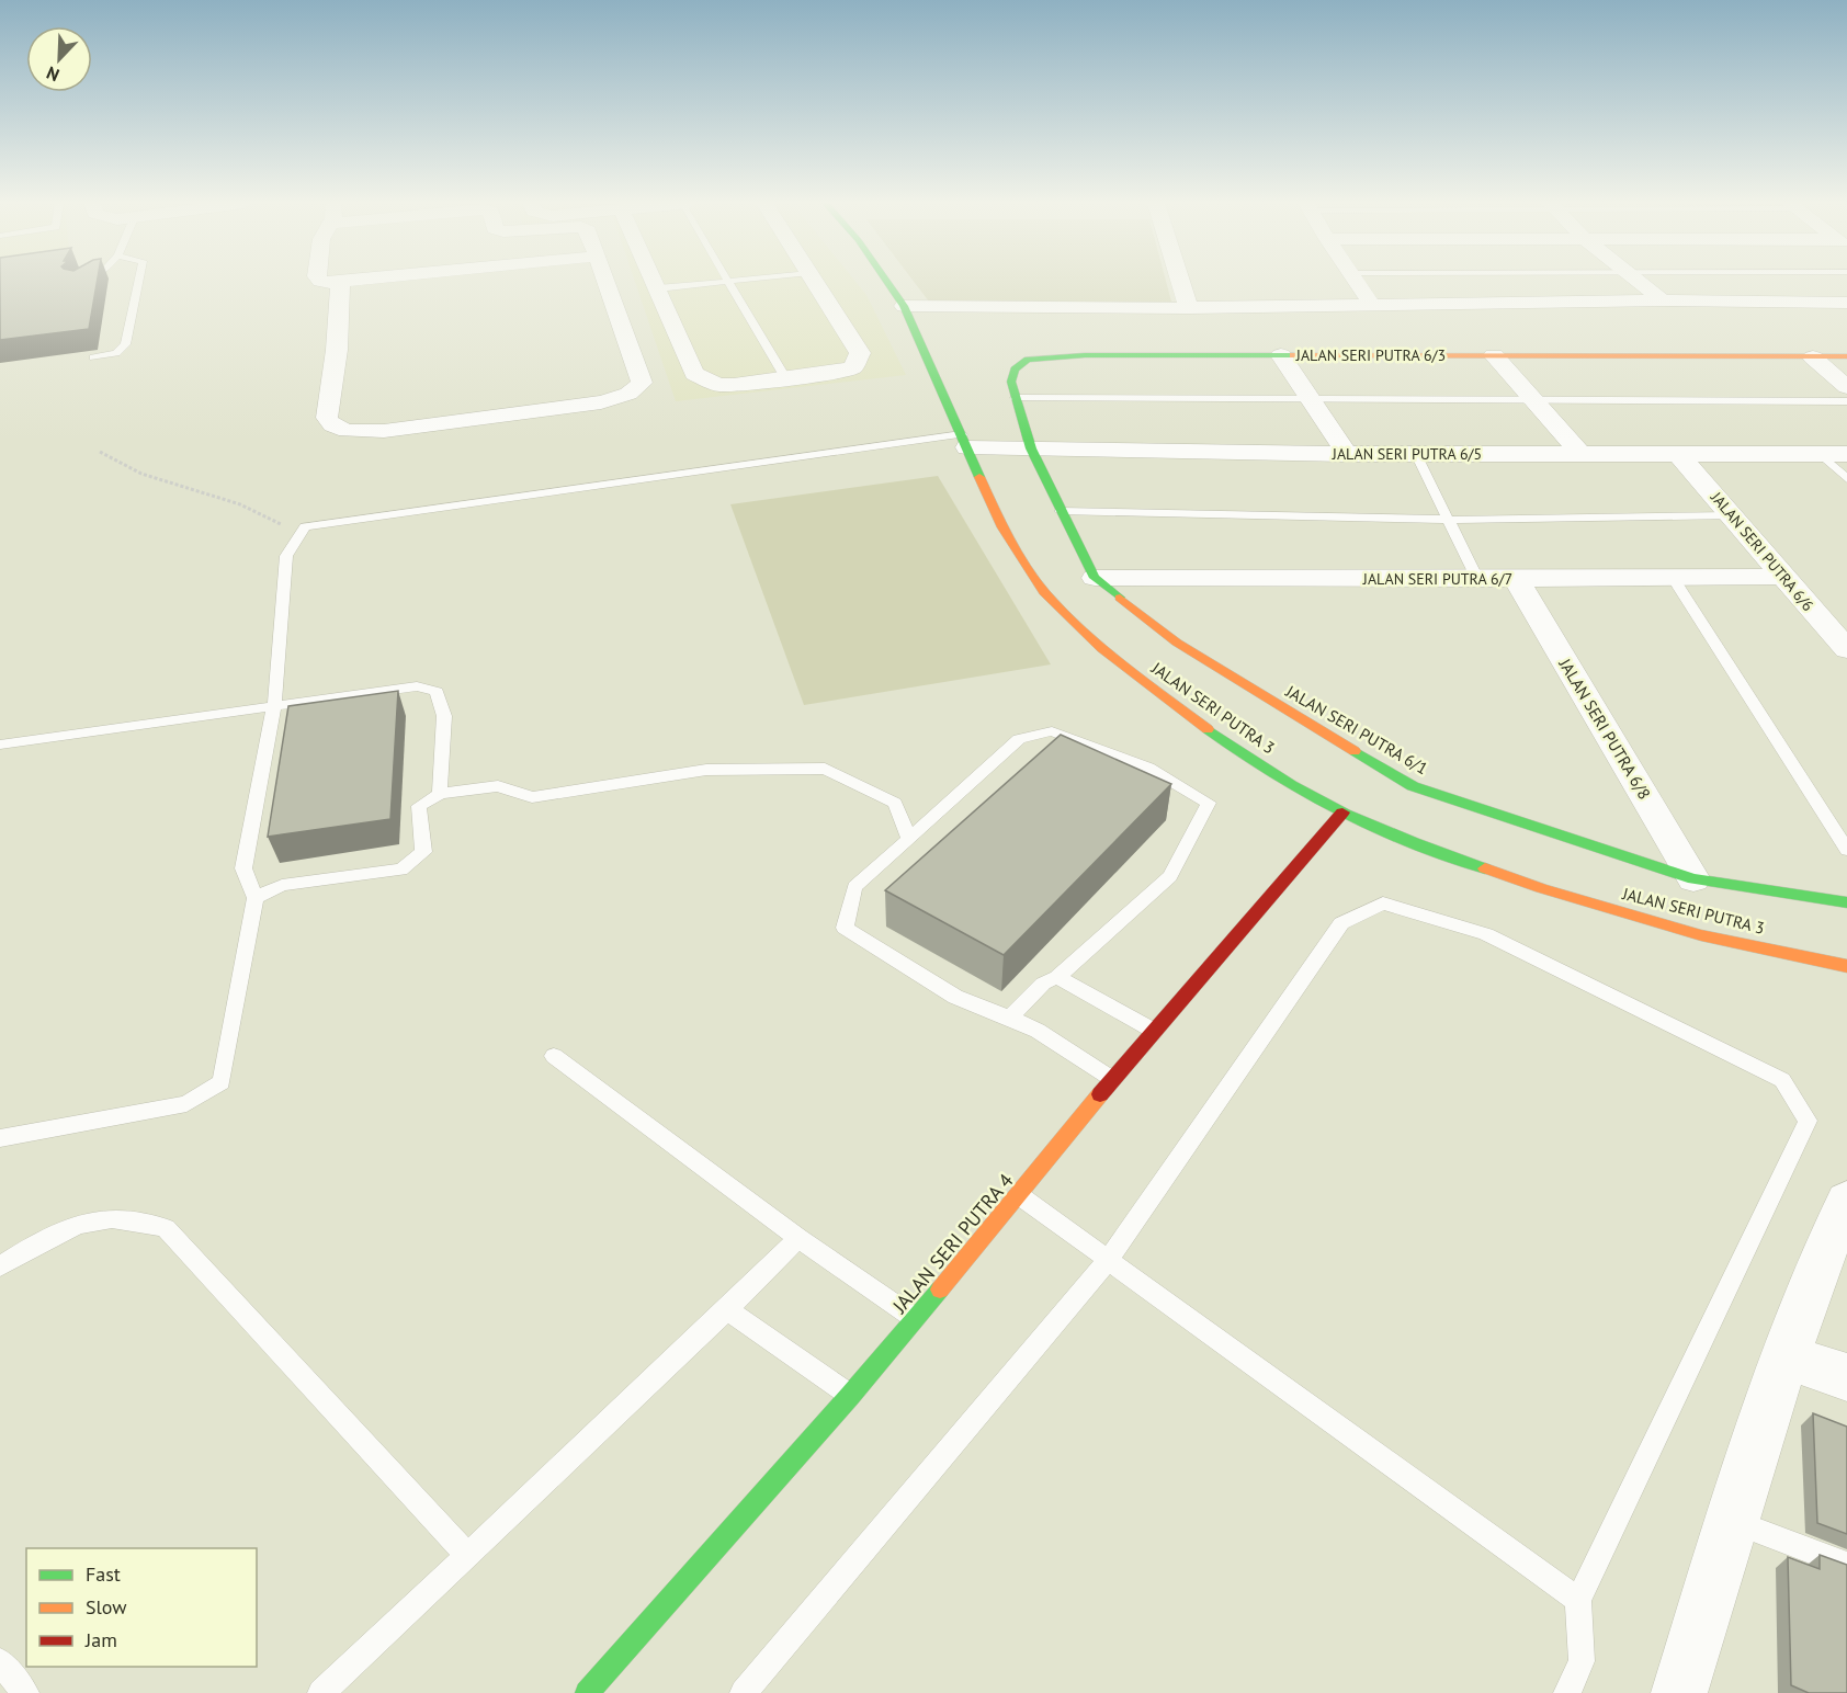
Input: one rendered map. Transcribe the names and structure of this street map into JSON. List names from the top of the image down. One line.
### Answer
{"streets":{"street":["JALAN SERI PUTRA 6/3","JALAN SERI PUTRA 6/5","JALAN SERI PUTRA 6/6","JALAN SERI PUTRA 6/7","JALAN SERI PUTRA 3","JALAN SERI PUTRA 6/8","JALAN SERI PUTRA 6/1","JALAN SERI PUTRA 4"]},"crossings":[["JALAN SERI PUTRA 6/3","JALAN SERI PUTRA 6/5"],["JALAN SERI PUTRA 6/3","JALAN SERI PUTRA 6/1"],["JALAN SERI PUTRA 6/5","JALAN SERI PUTRA 6/6"],["JALAN SERI PUTRA 6/5","JALAN SERI PUTRA 3"],["JALAN SERI PUTRA 6/5","JALAN SERI PUTRA 6/1"],["JALAN SERI PUTRA 6/6","JALAN SERI PUTRA 6/7"],["JALAN SERI PUTRA 6/7","JALAN SERI PUTRA 6/8"],["JALAN SERI PUTRA 6/7","JALAN SERI PUTRA 6/1"],["JALAN SERI PUTRA 3","JALAN SERI PUTRA 4"],["JALAN SERI PUTRA 6/8","JALAN SERI PUTRA 6/1"]],"legend":["Fast","Slow","Jam"],"north":"bottom left"}
